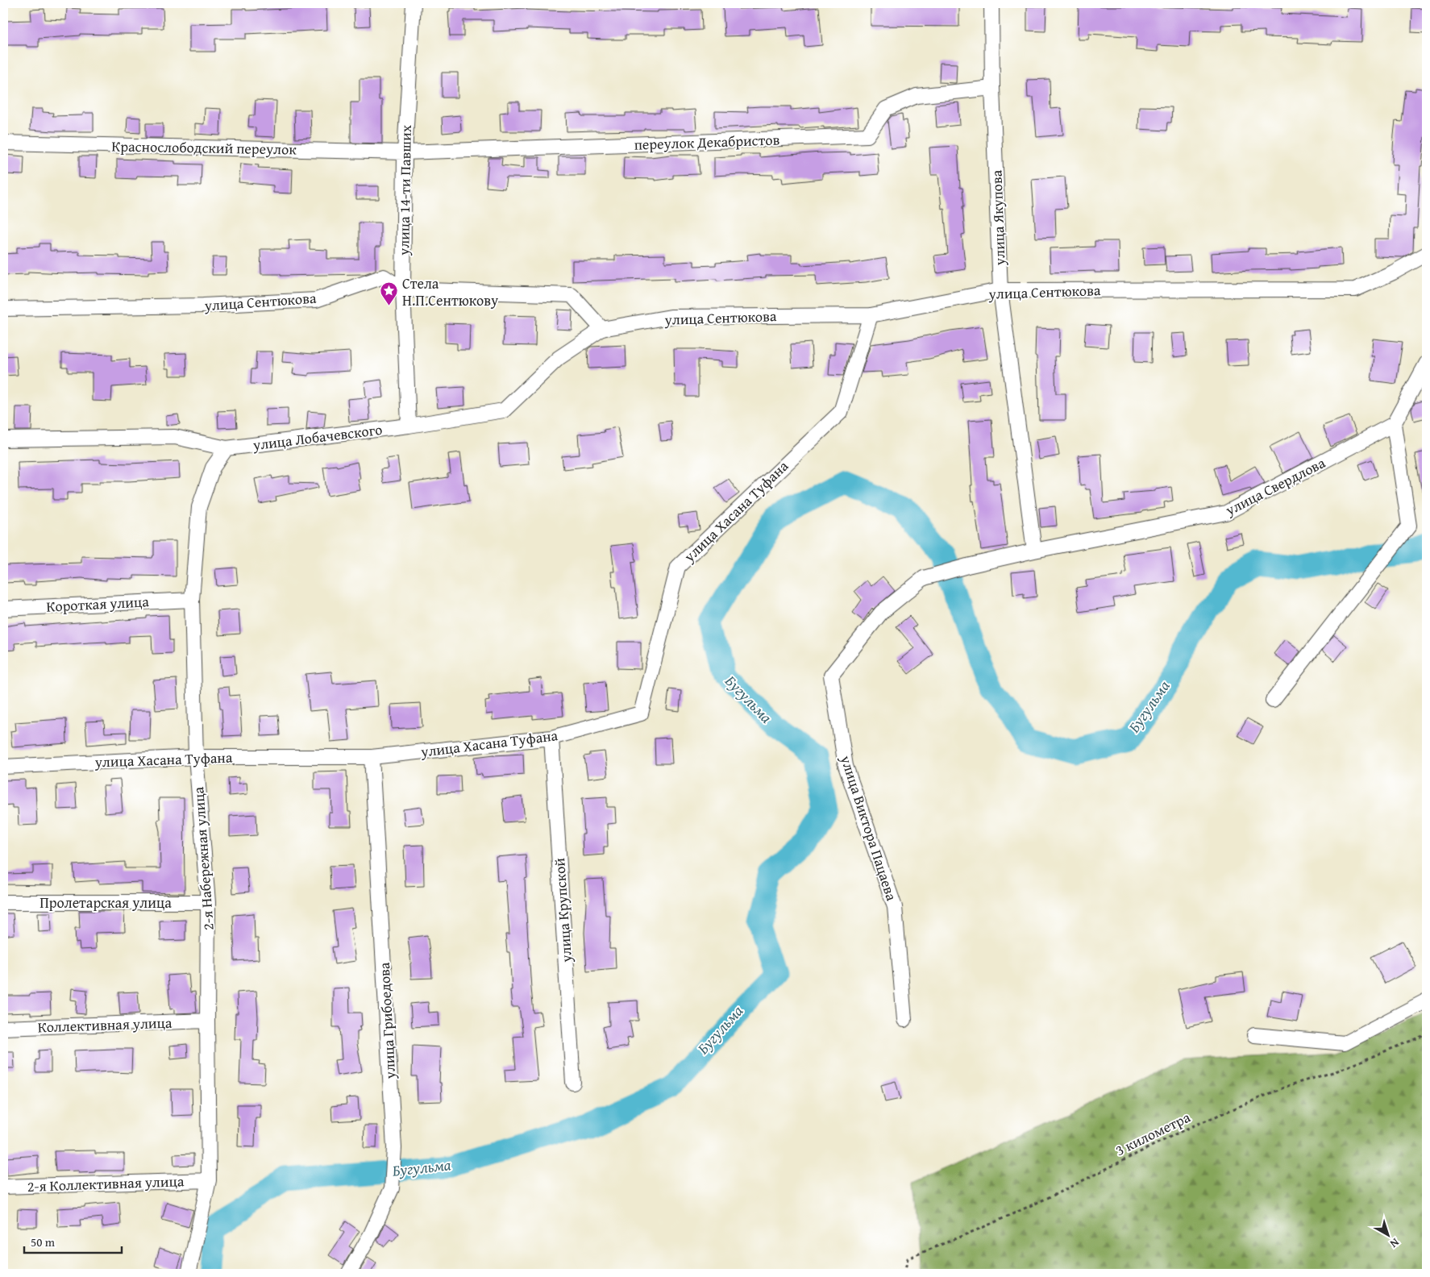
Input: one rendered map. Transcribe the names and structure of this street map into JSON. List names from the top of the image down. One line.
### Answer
{"streets":{"street":["переулок Декабристов","Краснослободский переулок","улица 14-ти Павших","улица Якупова","улица Сентюкова","улица Лобачевского","улица Свердлова","улица Хасана Туфана","Короткая улица","улица Виктора Пацаева","2-я Набережная улица","Пролетарская улица","улица Крупской","улица Грибоедова","Коллективная улица","2-я Коллективная улица"],"path":["3 километра"]},"crossings":[["переулок Декабристов","Краснослободский переулок"],["переулок Декабристов","улица 14-ти Павших"],["переулок Декабристов","улица Якупова"],["Краснослободский переулок","улица 14-ти Павших"],["улица 14-ти Павших","улица Сентюкова"],["улица 14-ти Павших","улица Лобачевского"],["улица Якупова","улица Сентюкова"],["улица Якупова","улица Свердлова"],["улица Сентюкова","улица Лобачевского"],["улица Сентюкова","улица Хасана Туфана"],["улица Лобачевского","2-я Набережная улица"],["улица Свердлова","улица Виктора Пацаева"],["улица Хасана Туфана","2-я Набережная улица"],["улица Хасана Туфана","улица Крупской"],["улица Хасана Туфана","улица Грибоедова"],["Короткая улица","2-я Набережная улица"],["2-я Набережная улица","Пролетарская улица"],["2-я Набережная улица","Коллективная улица"],["2-я Набережная улица","2-я Коллективная улица"]],"water":["Бугульма"],"places":{"place":["Стела Н.П.Сентюкову"]},"scale_bar":"50 m","north":"bottom right"}
